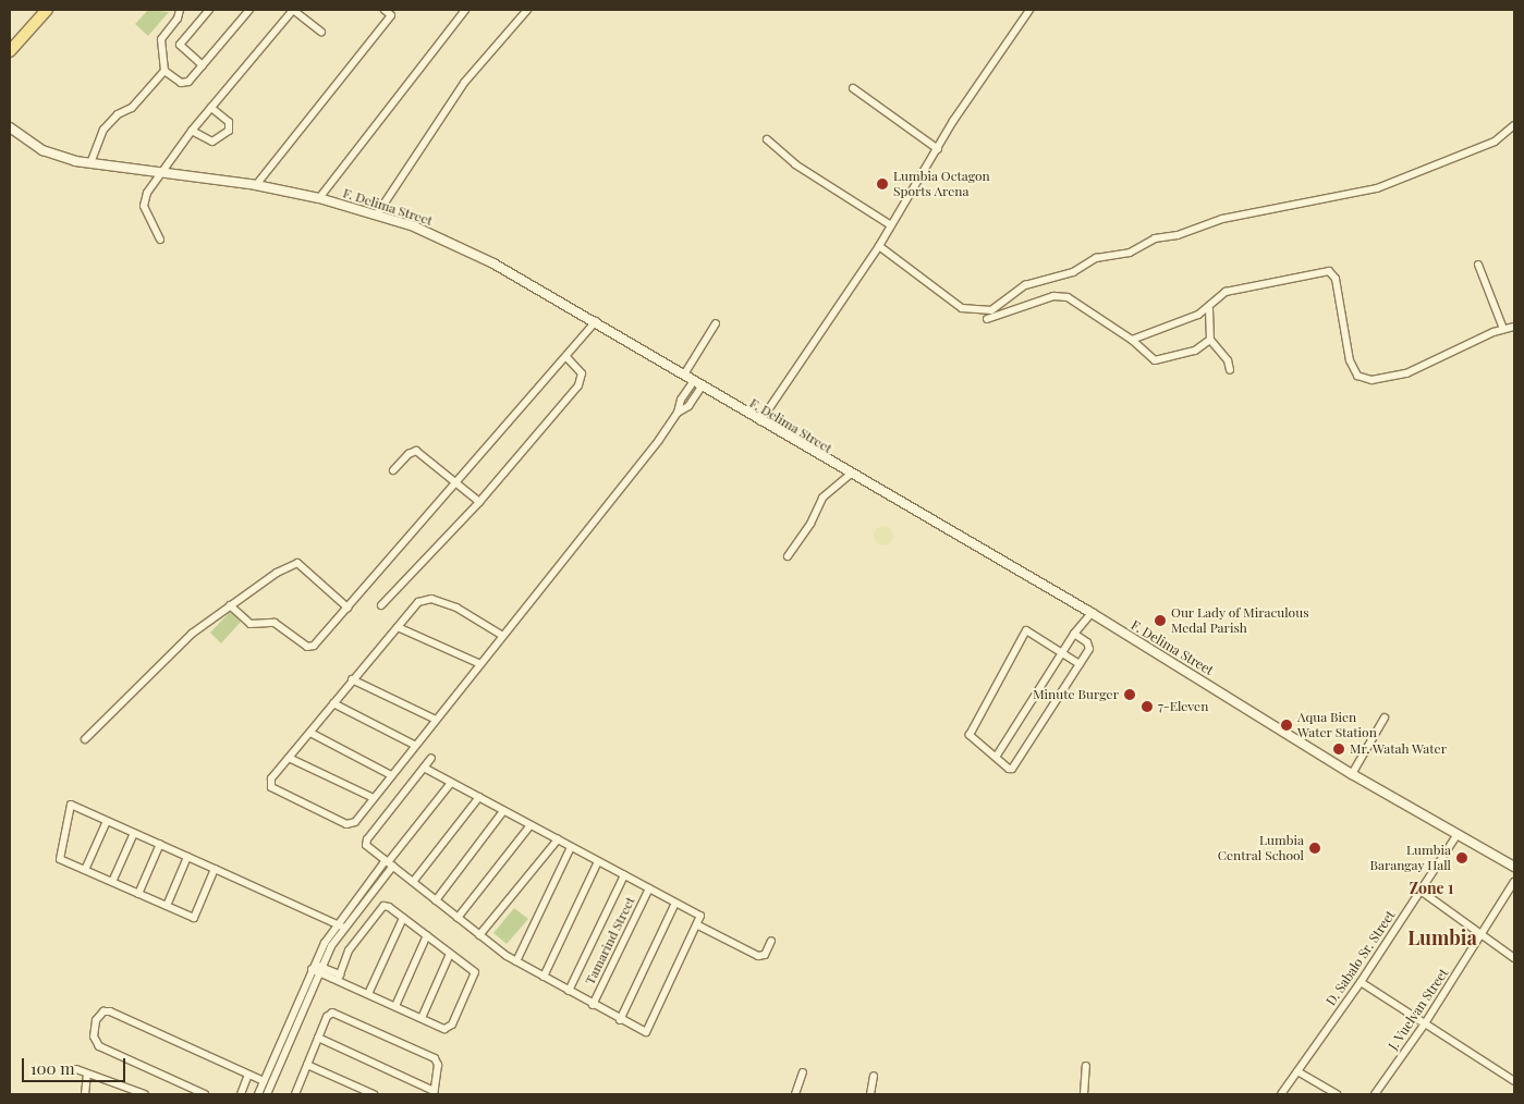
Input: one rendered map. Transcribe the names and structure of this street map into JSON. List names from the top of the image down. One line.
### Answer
{"streets":{"street":["F. Delima Street","Tamarind Street","D. Sabalo Sr. Street","J. Vuelvan Street"]},"crossings":[["F. Delima Street","D. Sabalo Sr. Street"]],"districts":["Zone 1","Lumbia"],"places":["Lumbia Octagon Sports Arena","Our Lady of Miraculous Medal Parish","Minute Burger","7-Eleven","Aqua Bien Water Station","Mr. Watah Water","Lumbia Central School","Lumbia Barangay Hall"],"scale_bar":"100 m"}
